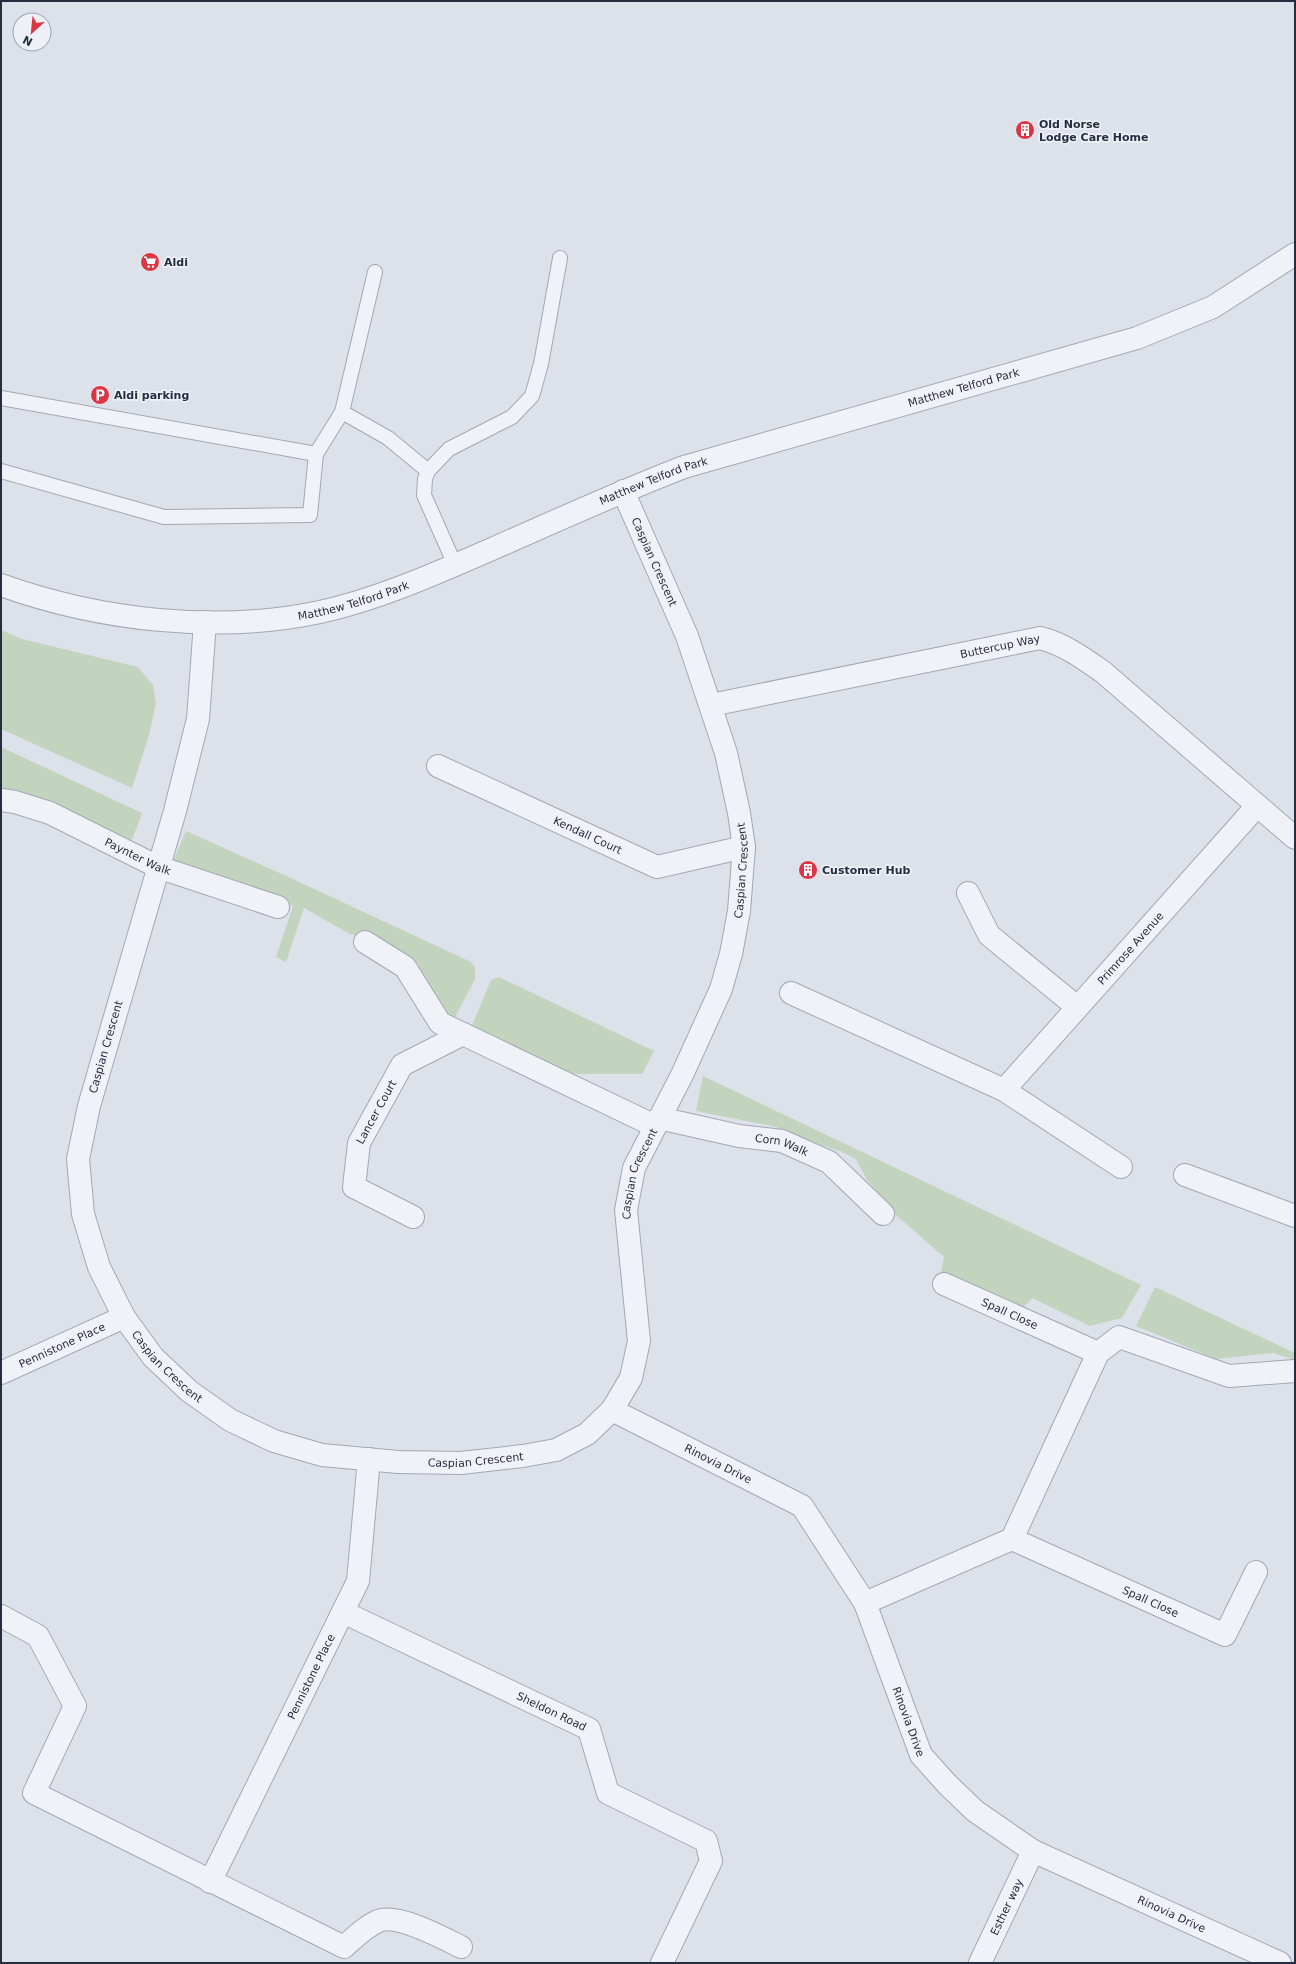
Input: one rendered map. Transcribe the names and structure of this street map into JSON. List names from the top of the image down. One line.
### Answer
{"streets":{"street":["Matthew Telford Park","Caspian Crescent","Buttercup Way","Kendall Court","Paynter Walk","Primrose Avenue","Lancer Court","Corn Walk","Spall Close","Pennistone Place","Rinovia Drive","Sheldon Road","Esther way"]},"crossings":[["Matthew Telford Park","Caspian Crescent"],["Caspian Crescent","Buttercup Way"],["Caspian Crescent","Kendall Court"],["Caspian Crescent","Paynter Walk"],["Caspian Crescent","Corn Walk"],["Caspian Crescent","Pennistone Place"],["Caspian Crescent","Rinovia Drive"],["Buttercup Way","Primrose Avenue"],["Pennistone Place","Sheldon Road"],["Rinovia Drive","Esther way"]],"places":{"building":["Old Norse Lodge Care Home","Customer Hub"],"supermarket":["Aldi"],"parking":["Aldi parking"]},"north":"bottom left"}
